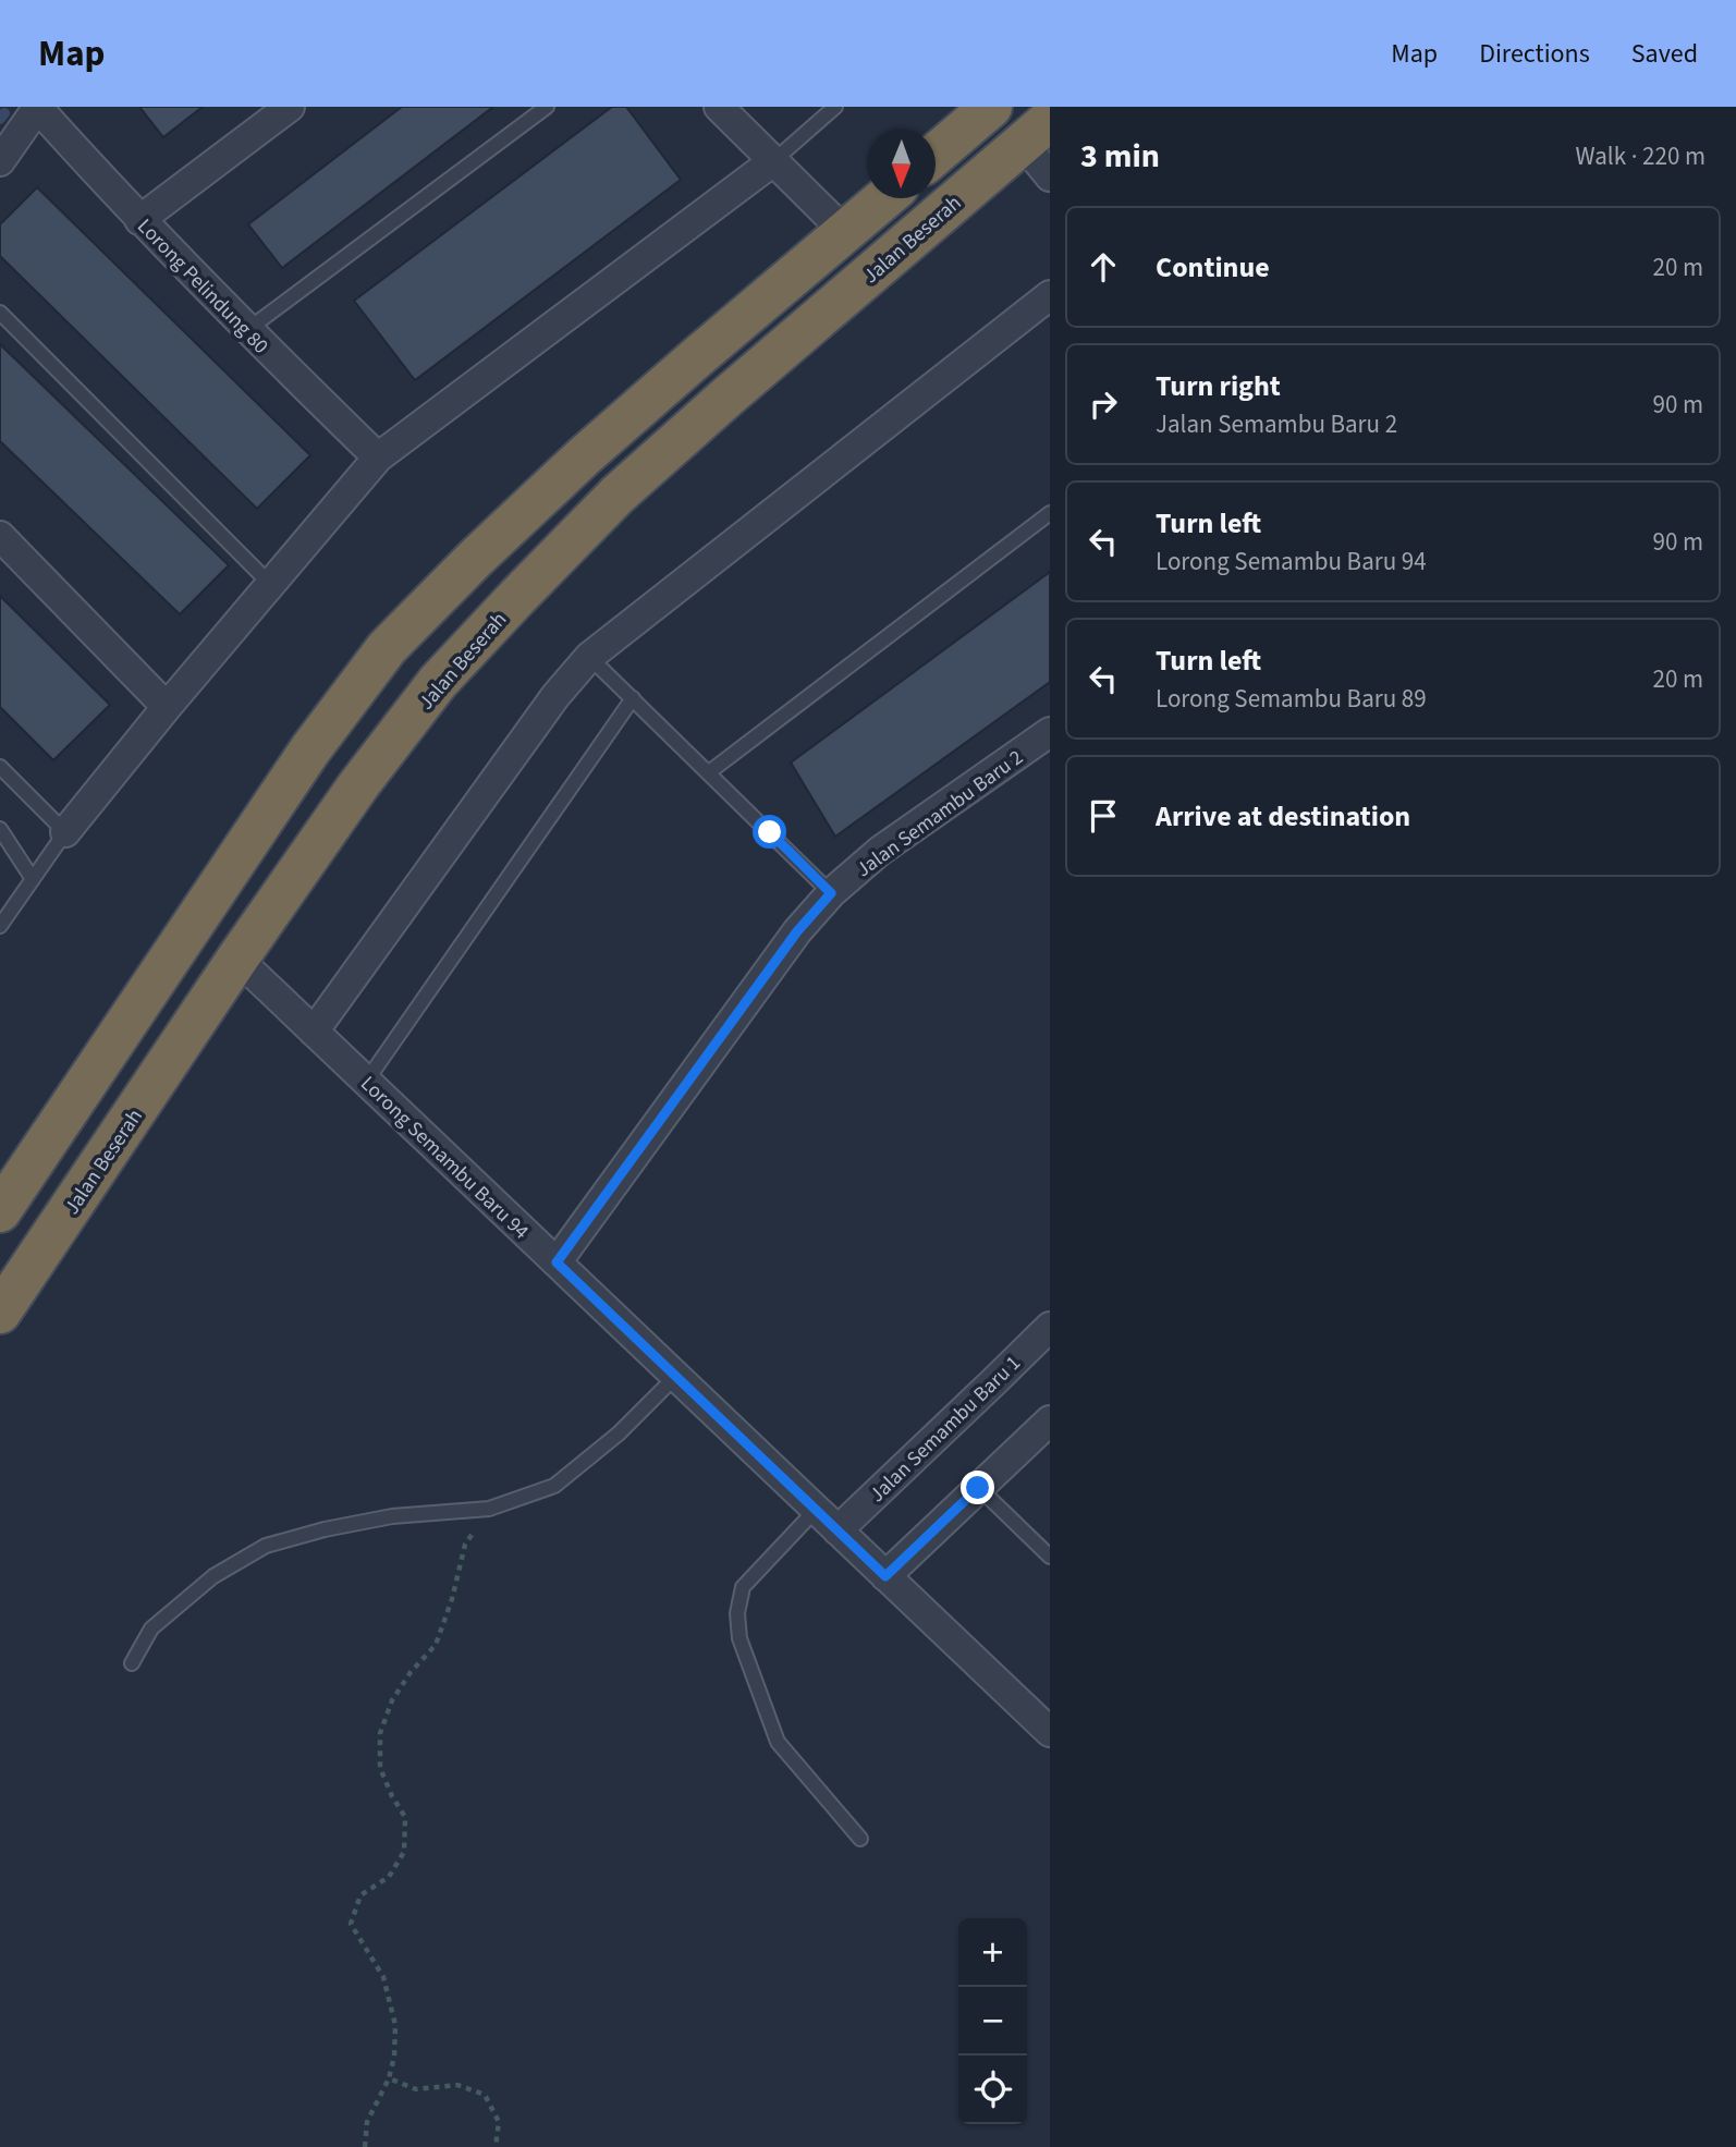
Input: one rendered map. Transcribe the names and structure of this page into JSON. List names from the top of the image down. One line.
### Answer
{"streets":{"highway":["Jalan Beserah"],"street":["Lorong Pelindung 80","Jalan Semambu Baru 2","Lorong Semambu Baru 94","Jalan Semambu Baru 1"]},"crossings":[["Jalan Beserah","Lorong Semambu Baru 94"],["Jalan Semambu Baru 2","Lorong Semambu Baru 94"],["Lorong Semambu Baru 94","Jalan Semambu Baru 1"]],"north":"bottom","page":{"header":"Map","nav":["Map","Directions","Saved"],"heading":["3 min","Walk · 220 m"],"list":[["Continue","20 m"],["Turn right","Jalan Semambu Baru 2","90 m"],["Turn left","Lorong Semambu Baru 94","90 m"],["Turn left","Lorong Semambu Baru 89","20 m"],"Arrive at destination"],"map_buttons":["+","−"]}}
